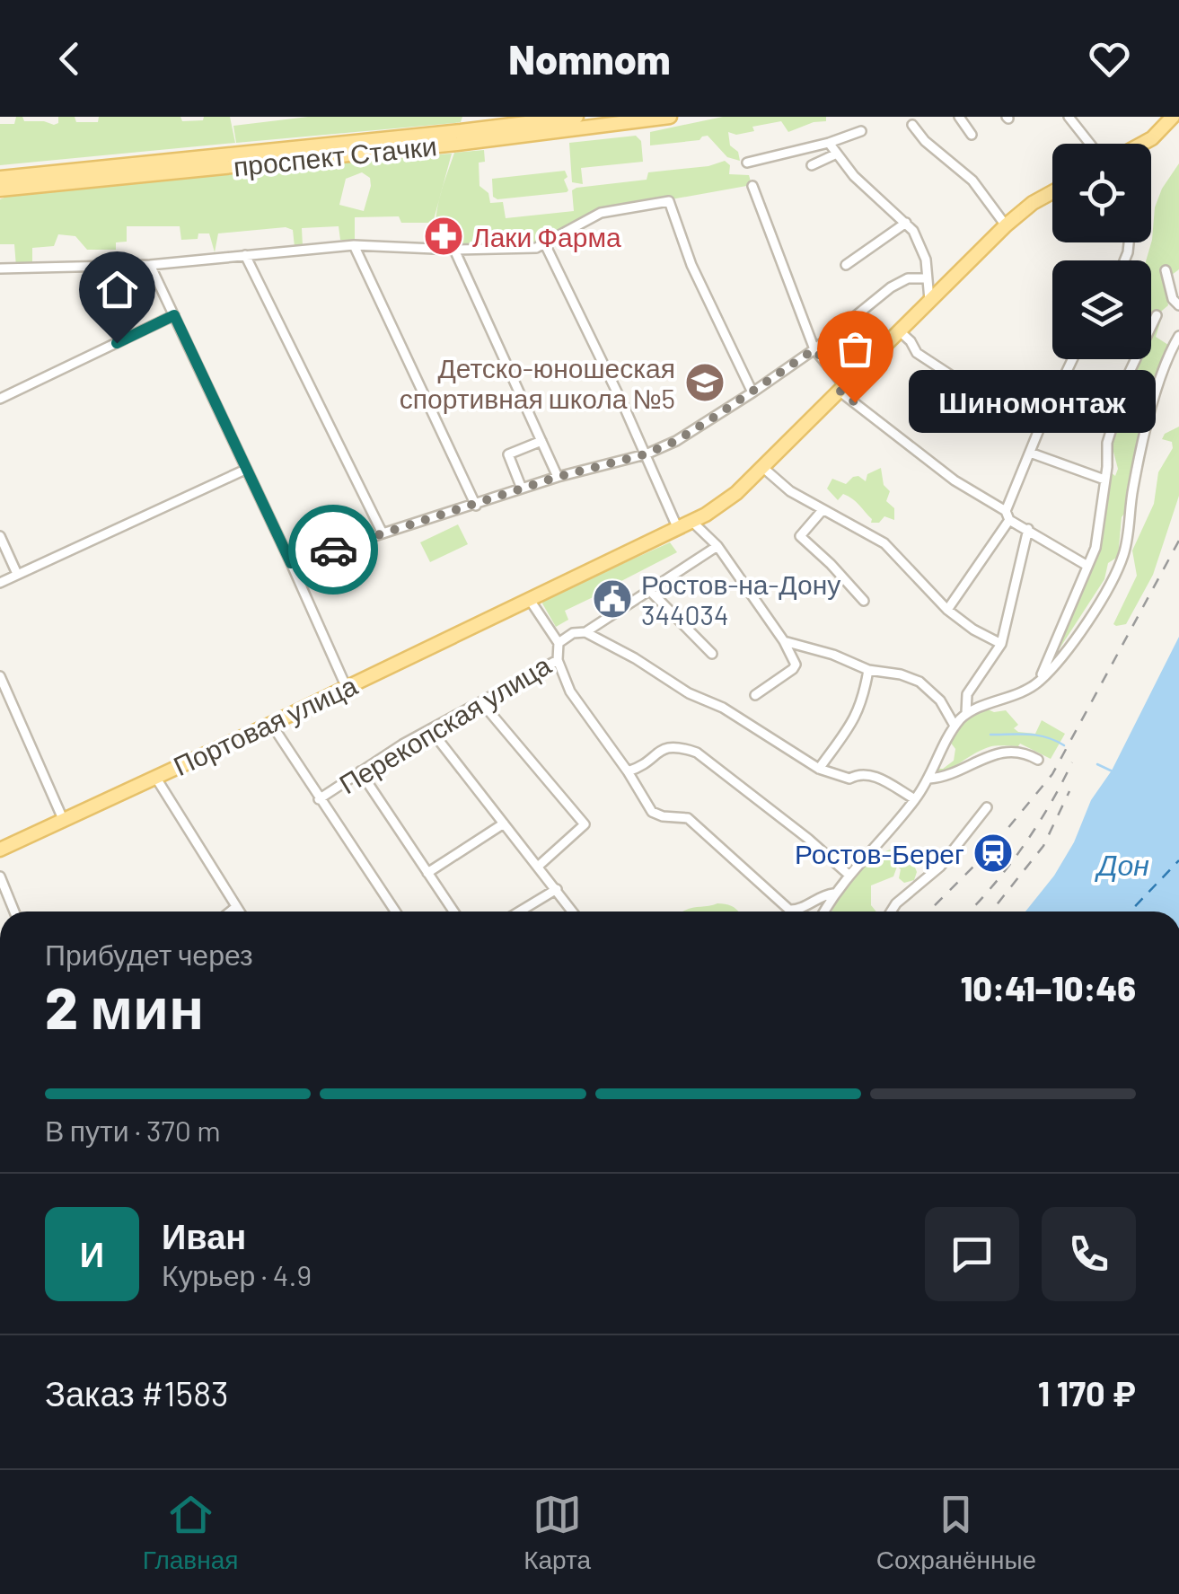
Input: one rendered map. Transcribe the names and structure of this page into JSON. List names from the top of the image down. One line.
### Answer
{"streets":{"main road":["проспект Стачки","Портовая улица"],"street":["Перекопская улица"]},"water":["Дон"],"places":{"pharmacy":["Лаки Фарма"],"school or university":["Детско-юношеская спортивная школа №5"],"other":["Шиномонтаж"],"public building":["Ростов-на-Дону 344034"],"station":["Ростов-Берег"]},"page":{"header":"Nomnom","bubble":"Шиномонтаж","heading":["2 мин","Прибудет через","10:41–10:46"],"panel":["Иван","Курьер · 4.9","Заказ #1583","1 170 ₽"],"bar":"В пути · 370 m","round":"И","tabs":["Главная","Карта","Сохранённые"]}}
